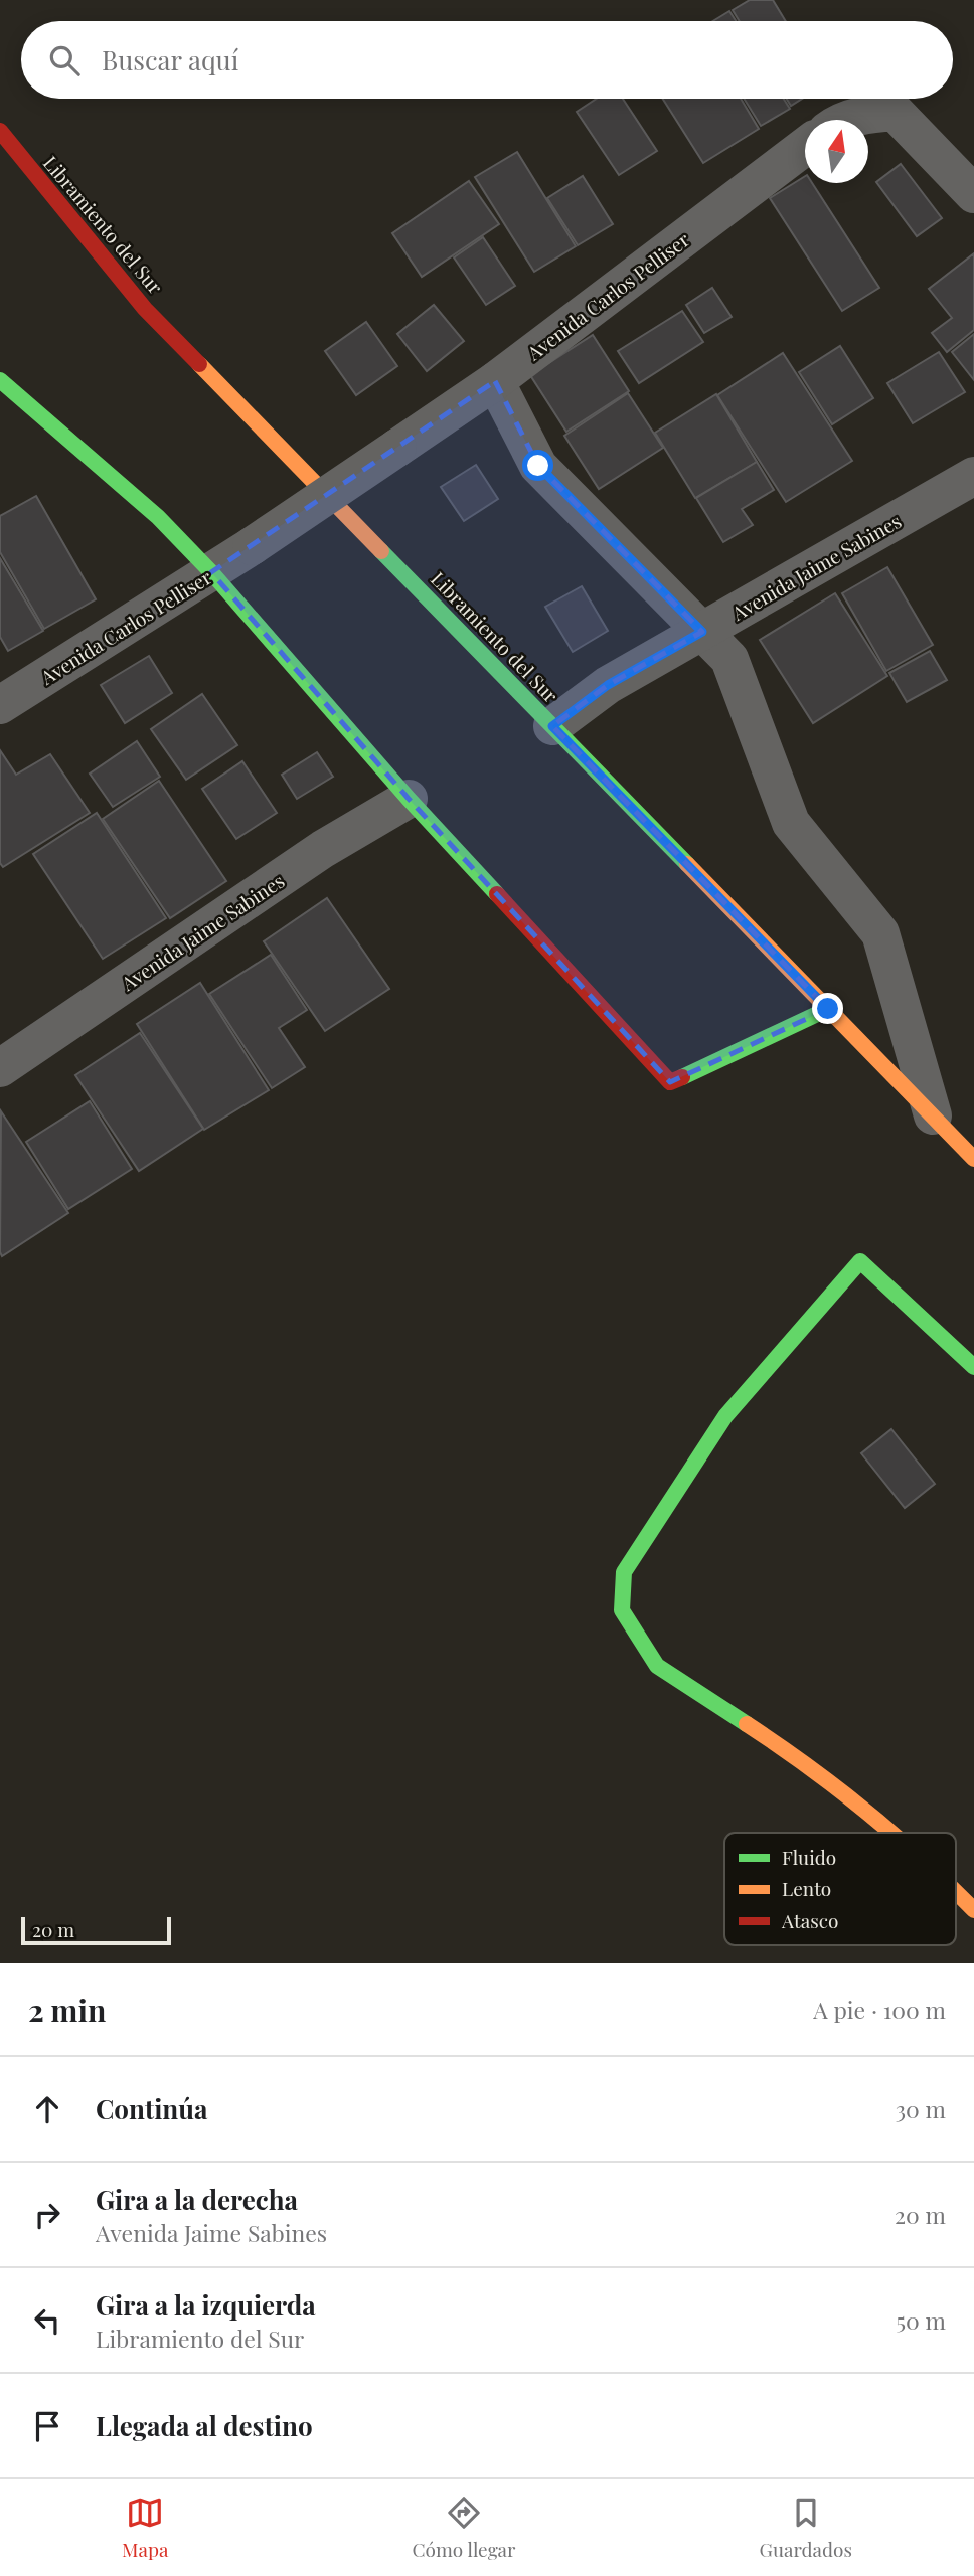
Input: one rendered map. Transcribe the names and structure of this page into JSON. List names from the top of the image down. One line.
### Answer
{"streets":{"street":["Libramiento del Sur","Avenida Carlos Pelliser","Avenida Jaime Sabines"]},"crossings":[["Libramiento del Sur","Avenida Jaime Sabines"]],"legend":["Fluido","Lento","Atasco"],"scale_bar":"20 m","north":"top","page":{"search":"Buscar aquí","scale":"20 m","heading":["2 min","A pie · 100 m"],"list":[["Continúa","30 m"],["Gira a la derecha","Avenida Jaime Sabines","20 m"],["Gira a la izquierda","Libramiento del Sur","50 m"],"Llegada al destino"],"nav":["Mapa","Cómo llegar","Guardados"]}}
